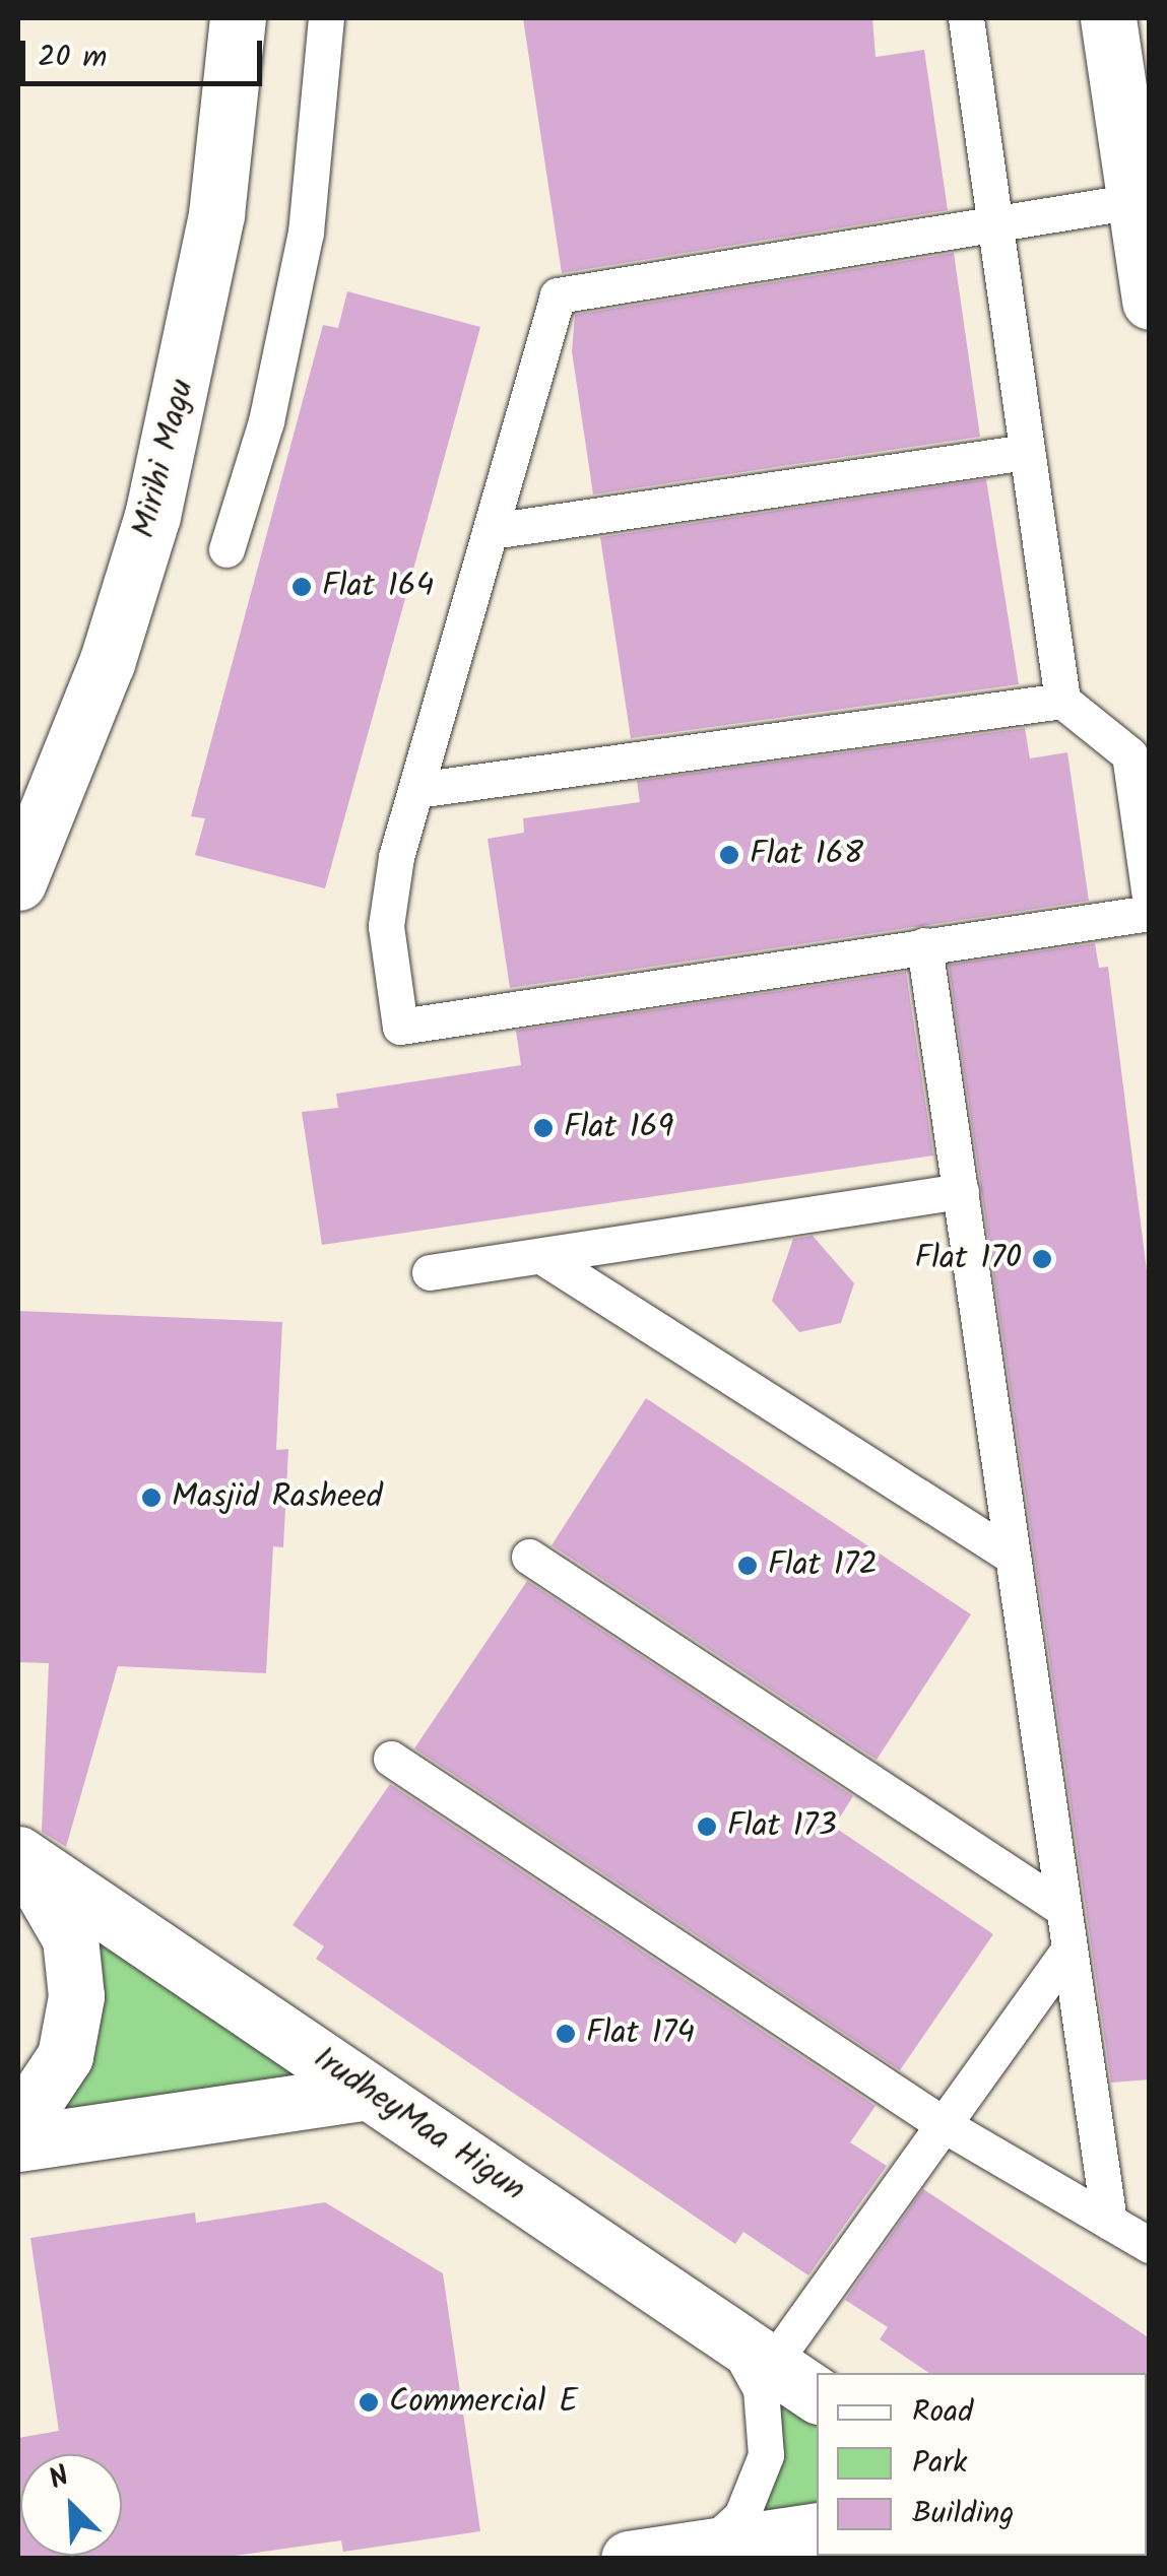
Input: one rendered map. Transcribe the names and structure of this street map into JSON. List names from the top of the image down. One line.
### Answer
{"streets":{"street":["Mirihi Magu","IrudheyMaa Higun"]},"places":["Flat 164","Flat 168","Flat 169","Flat 170","Masjid Rasheed","Flat 172","Flat 173","Flat 174","Commercial E"],"legend":["Road","Park","Building"],"scale_bar":"20 m","north":"top left"}
